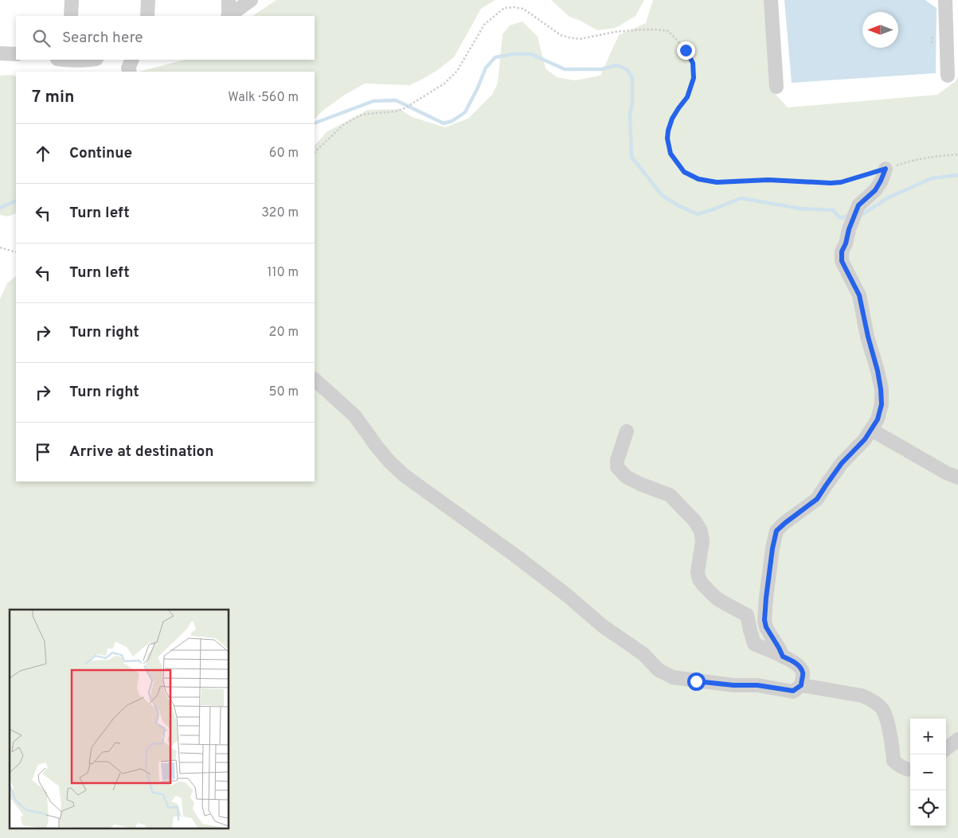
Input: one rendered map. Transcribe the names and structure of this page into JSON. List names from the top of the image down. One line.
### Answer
{"north":"left","page":{"search":"Search here","heading":["7 min","Walk · 560 m"],"list":[["Continue","60 m"],["Turn left","320 m"],["Turn left","110 m"],["Turn right","20 m"],["Turn right","50 m"],"Arrive at destination"],"map_buttons":["+","−"]}}
